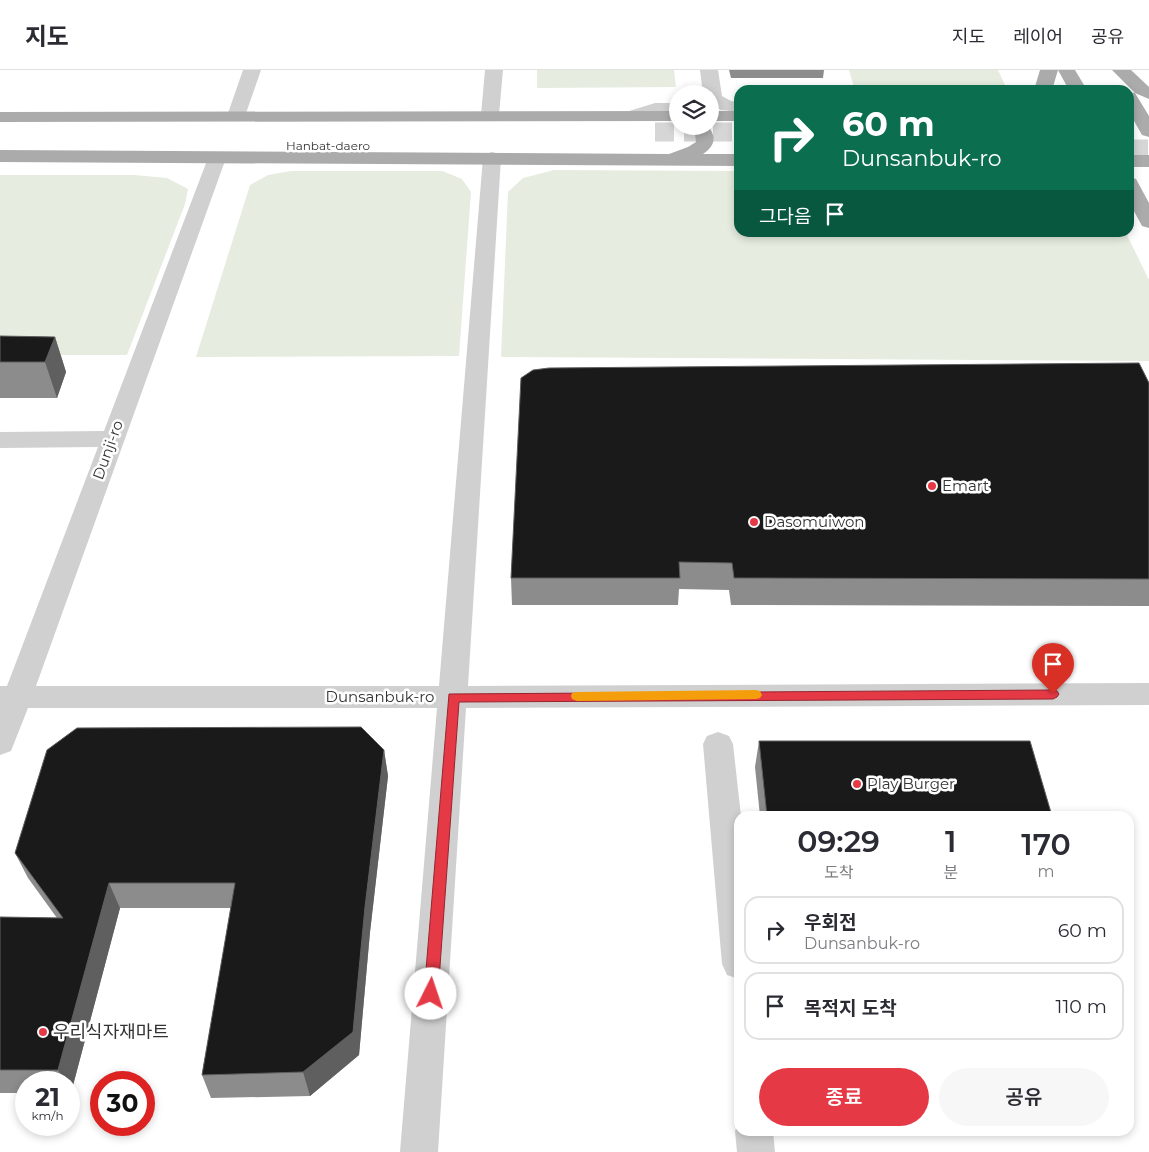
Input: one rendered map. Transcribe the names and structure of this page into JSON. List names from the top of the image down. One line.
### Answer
{"streets":{"main road":["Hanbat-daero"],"street":["Dunji-ro","Dunsanbuk-ro"]},"crossings":[["Dunji-ro","Dunsanbuk-ro"]],"places":["Emart","Dasomuiwon","Play Burger","우리식자재마트"],"page":{"header":"지도","nav":["지도","레이어","공유"],"turn":["60 m","Dunsanbuk-ro"],"then":"그다음","eta":["09:29","도착","1","분","170","m"],"list":[{"name":"우회전","note":"Dunsanbuk-ro","value":"60 m"},{"name":"목적지 도착","value":"110 m"}],"buttons":["종료","공유"],"speed":"21 km/h","limit":"30"}}
